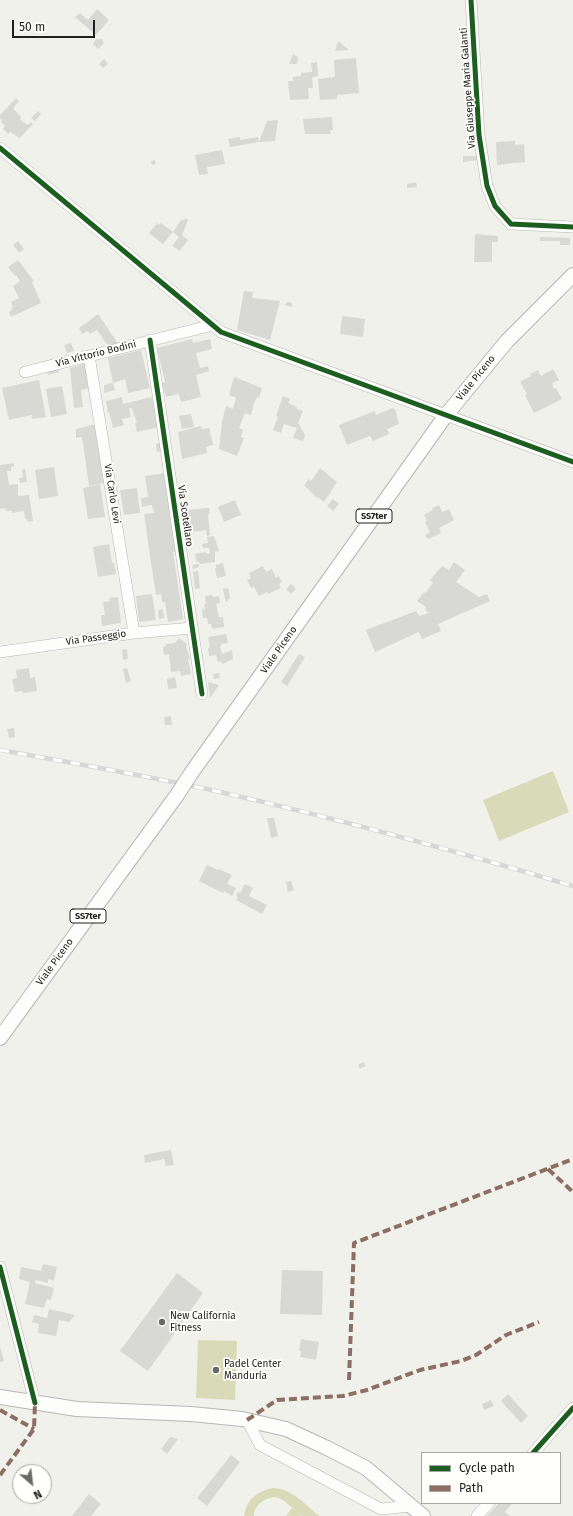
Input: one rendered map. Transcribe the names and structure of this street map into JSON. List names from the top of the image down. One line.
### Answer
{"streets":{"main road":["Viale Piceno","SS7ter"],"street":["Via Giuseppe Maria Galanti","Via Vittorio Bodini","Via Carlo Levi","Via Scotellaro","Via Passeggio"]},"crossings":[["Via Vittorio Bodini","Via Carlo Levi"],["Via Vittorio Bodini","Via Scotellaro"],["Via Carlo Levi","Via Passeggio"],["Via Scotellaro","Via Passeggio"]],"places":["New California Fitness","Padel Center Manduria"],"legend":["Cycle path","Path"],"scale_bar":"50 m","north":"bottom right"}
